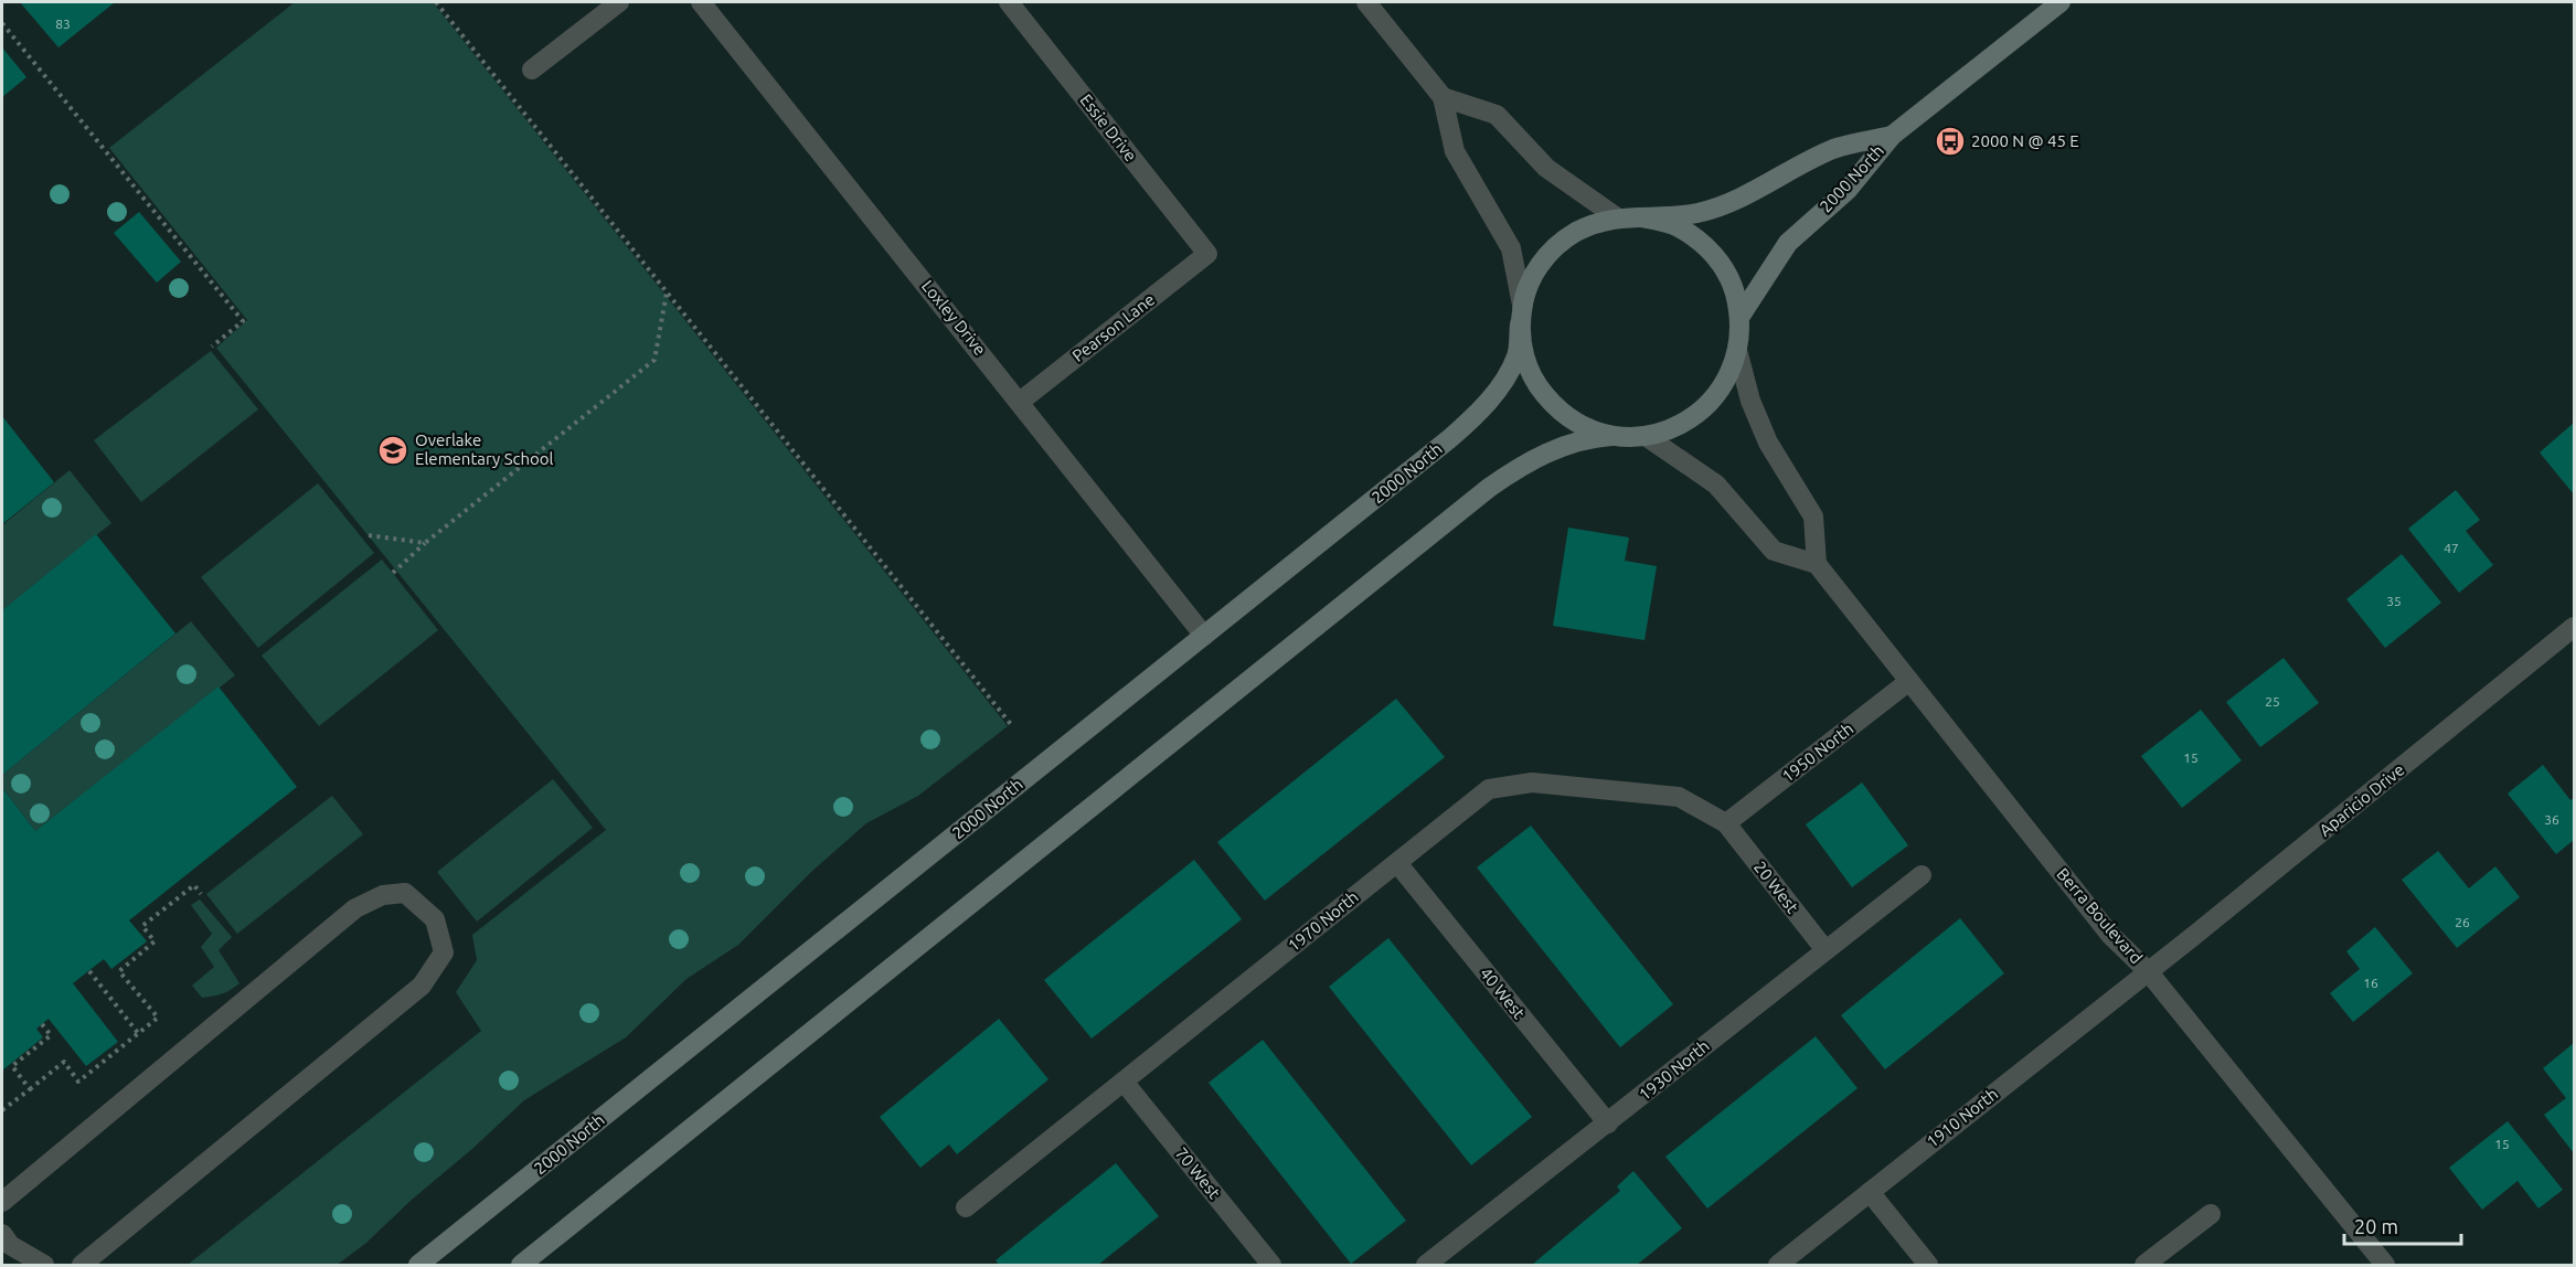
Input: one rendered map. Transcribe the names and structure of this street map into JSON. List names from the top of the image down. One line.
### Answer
{"streets":{"street":["Essie Drive","2000 North","Loxley Drive","Pearson Lane","1950 North","Aparicio Drive","20 West","Berra Boulevard","1970 North","40 West","1930 North","1910 North","70 West"]},"crossings":[["Essie Drive","Pearson Lane"],["2000 North","Loxley Drive"],["Loxley Drive","Pearson Lane"],["1950 North","20 West"],["1950 North","Berra Boulevard"],["1950 North","1970 North"],["Aparicio Drive","Berra Boulevard"],["Aparicio Drive","1910 North"],["20 West","1970 North"],["20 West","1930 North"],["Berra Boulevard","1910 North"],["1970 North","40 West"],["1970 North","70 West"],["40 West","1930 North"]],"places":{"bus stop":["2000 N @ 45 E"],"school or university":["Overlake Elementary School"]},"house_numbers":["83","47","35","25","15","36","26","16","15"],"scale_bar":"20 m"}
